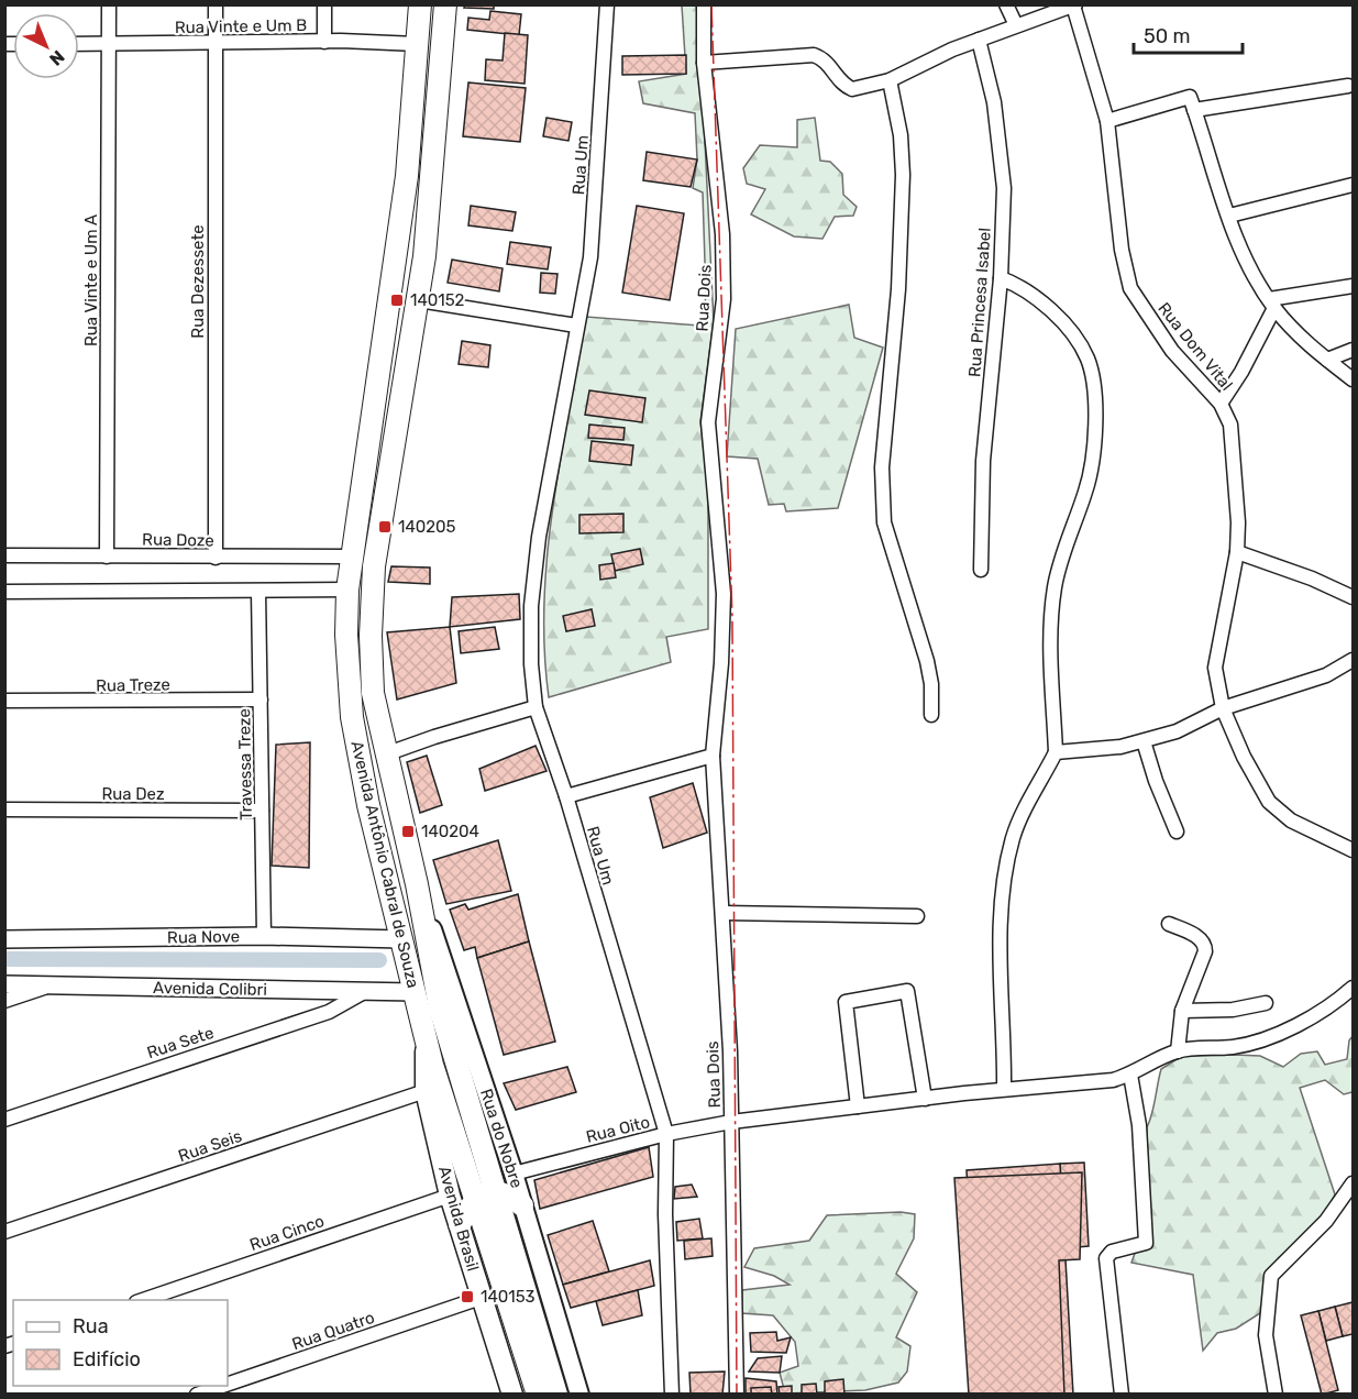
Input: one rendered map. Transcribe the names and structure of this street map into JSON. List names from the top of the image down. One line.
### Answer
{"streets":{"highway":["Avenida Antônio Cabral de Souza"],"main road":["Rua do Nobre","Avenida Brasil"],"street":["Rua Vinte e Um B","Rua Um","Rua Vinte e Um A","Rua Dezessete","Rua Dois","Rua Princesa Isabel","Rua Dom Vital","Rua Doze","Rua Treze","Travessa Treze","Rua Dez","Rua Nove","Avenida Colibri","Rua Sete","Rua Oito","Rua Seis","Rua Cinco","Rua Quatro"]},"crossings":[["Rua Vinte e Um B","Rua Vinte e Um A"],["Rua Vinte e Um B","Rua Dezessete"],["Rua Vinte e Um B","Avenida Antônio Cabral de Souza"],["Rua Um","Rua Oito"],["Rua Vinte e Um A","Rua Doze"],["Rua Dezessete","Rua Doze"],["Rua Dois","Rua Dom Vital"],["Rua Dois","Rua Oito"],["Rua Princesa Isabel","Rua Dom Vital"],["Rua Doze","Avenida Antônio Cabral de Souza"],["Rua Treze","Travessa Treze"],["Travessa Treze","Rua Dez"],["Travessa Treze","Rua Nove"],["Avenida Antônio Cabral de Souza","Rua Nove"],["Avenida Antônio Cabral de Souza","Avenida Colibri"],["Avenida Antônio Cabral de Souza","Rua do Nobre"],["Avenida Antônio Cabral de Souza","Avenida Brasil"],["Avenida Colibri","Rua Sete"],["Rua Oito","Rua do Nobre"],["Rua Seis","Avenida Brasil"],["Avenida Brasil","Rua Cinco"],["Avenida Brasil","Rua Quatro"]],"places":{"transit":["140152","140205","140204","140153"]},"legend":["Rua","Edifício"],"scale_bar":"50 m","north":"bottom right"}
